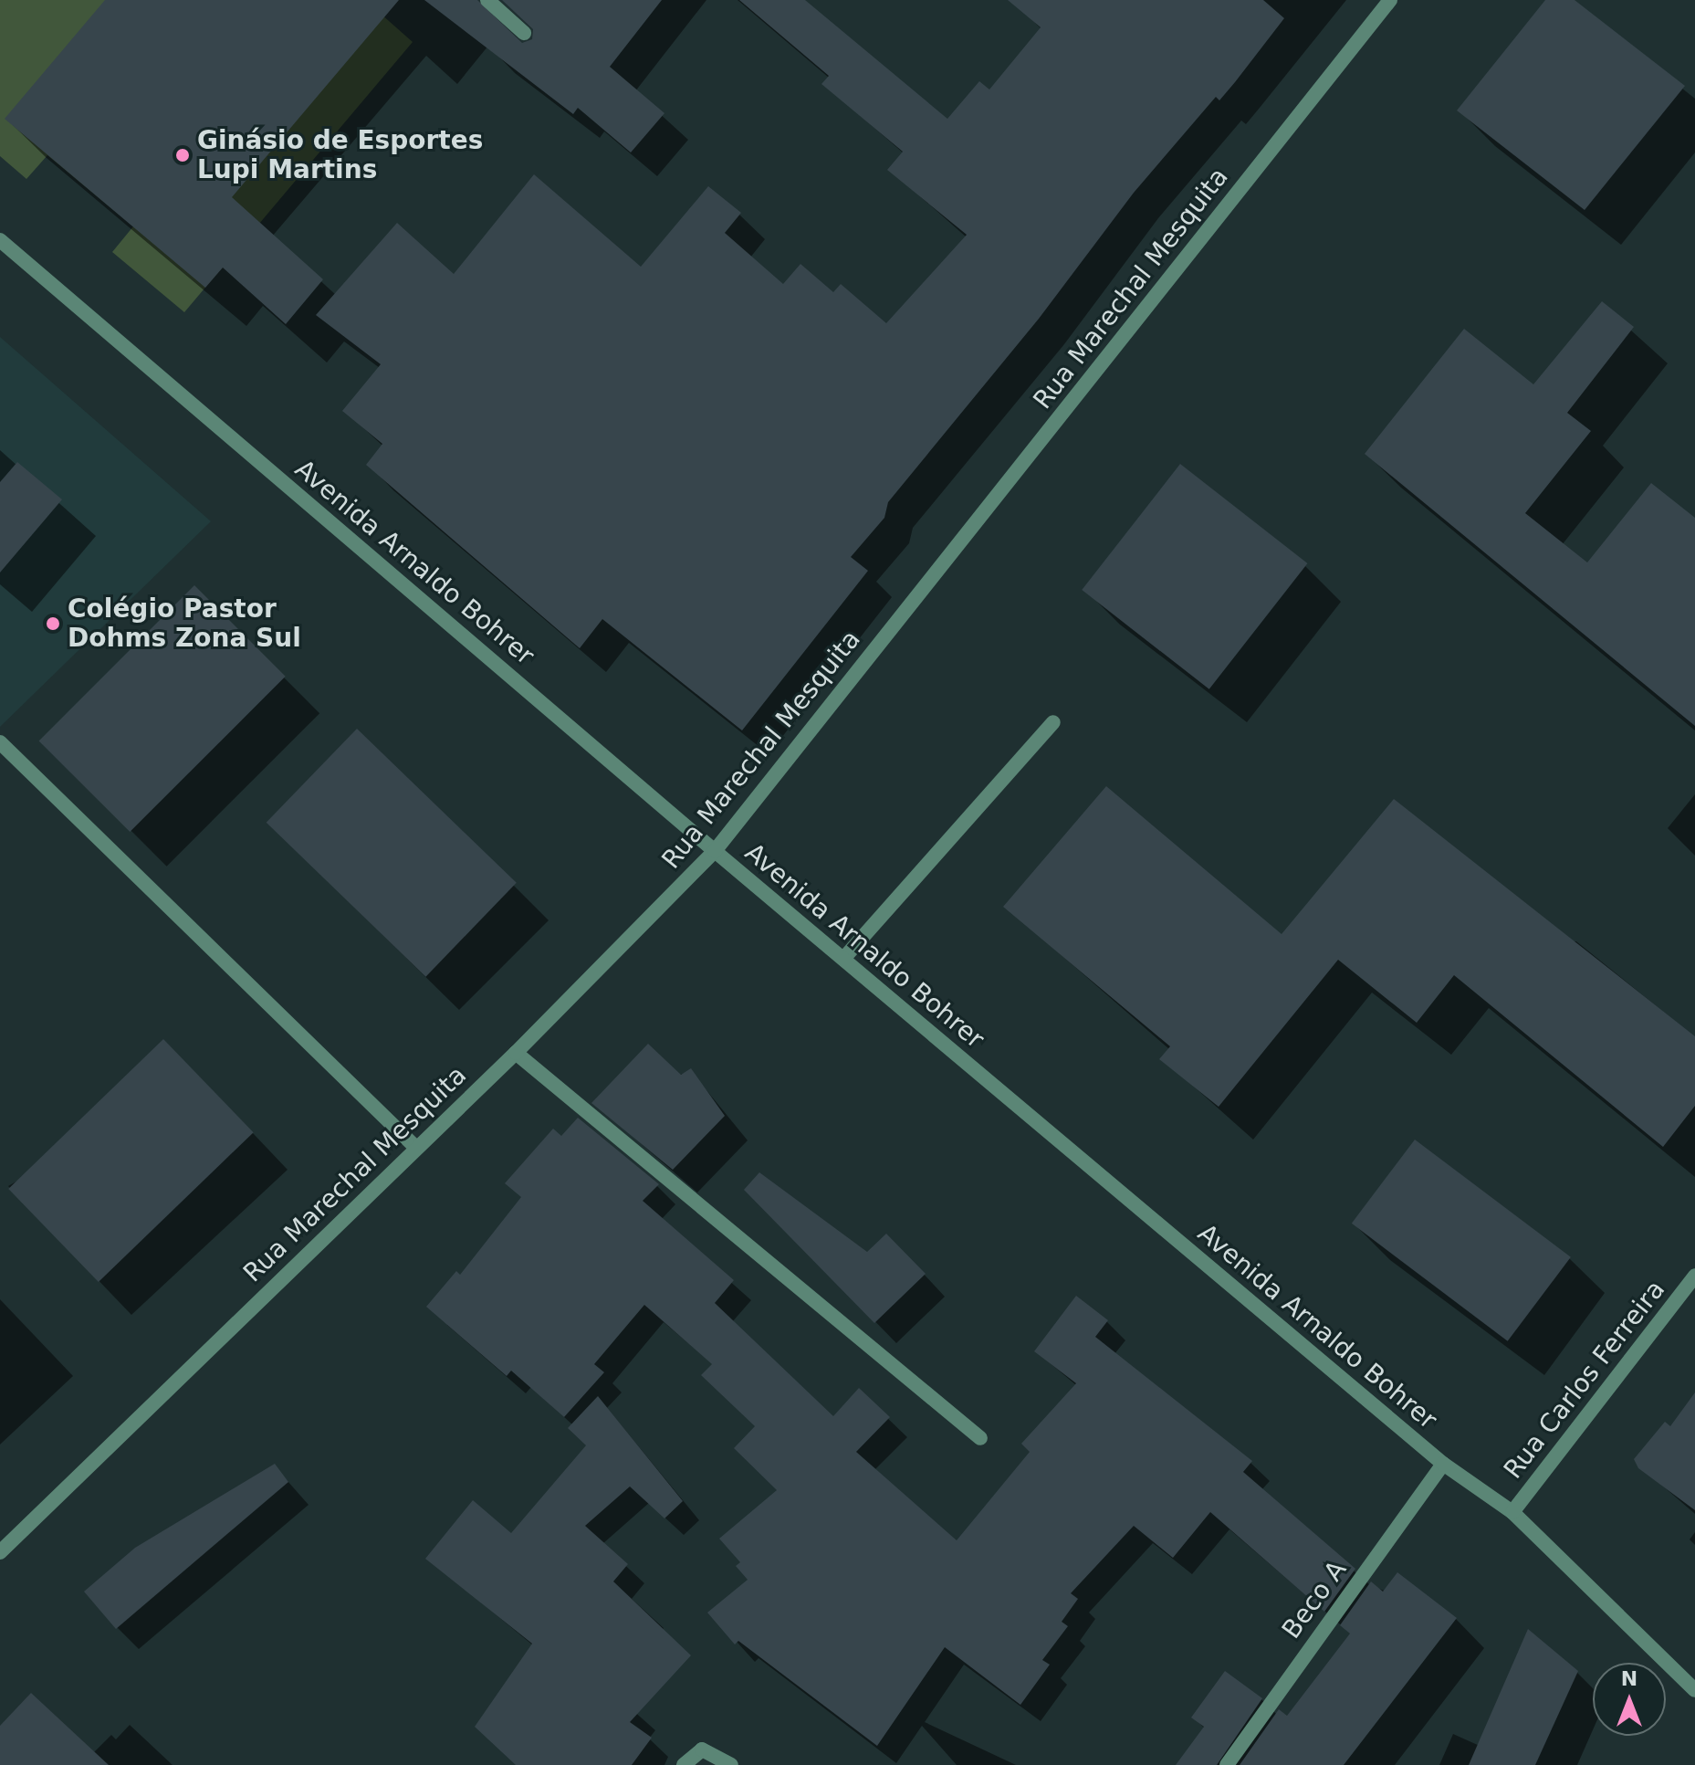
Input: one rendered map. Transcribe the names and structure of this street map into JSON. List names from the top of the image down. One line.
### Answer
{"streets":{"street":["Rua Marechal Mesquita","Avenida Arnaldo Bohrer","Rua Carlos Ferreira","Beco A"]},"crossings":[["Rua Marechal Mesquita","Avenida Arnaldo Bohrer"],["Avenida Arnaldo Bohrer","Rua Carlos Ferreira"],["Avenida Arnaldo Bohrer","Beco A"]],"places":["Ginásio de Esportes Lupi Martins","Colégio Pastor Dohms Zona Sul"],"north":"top"}
